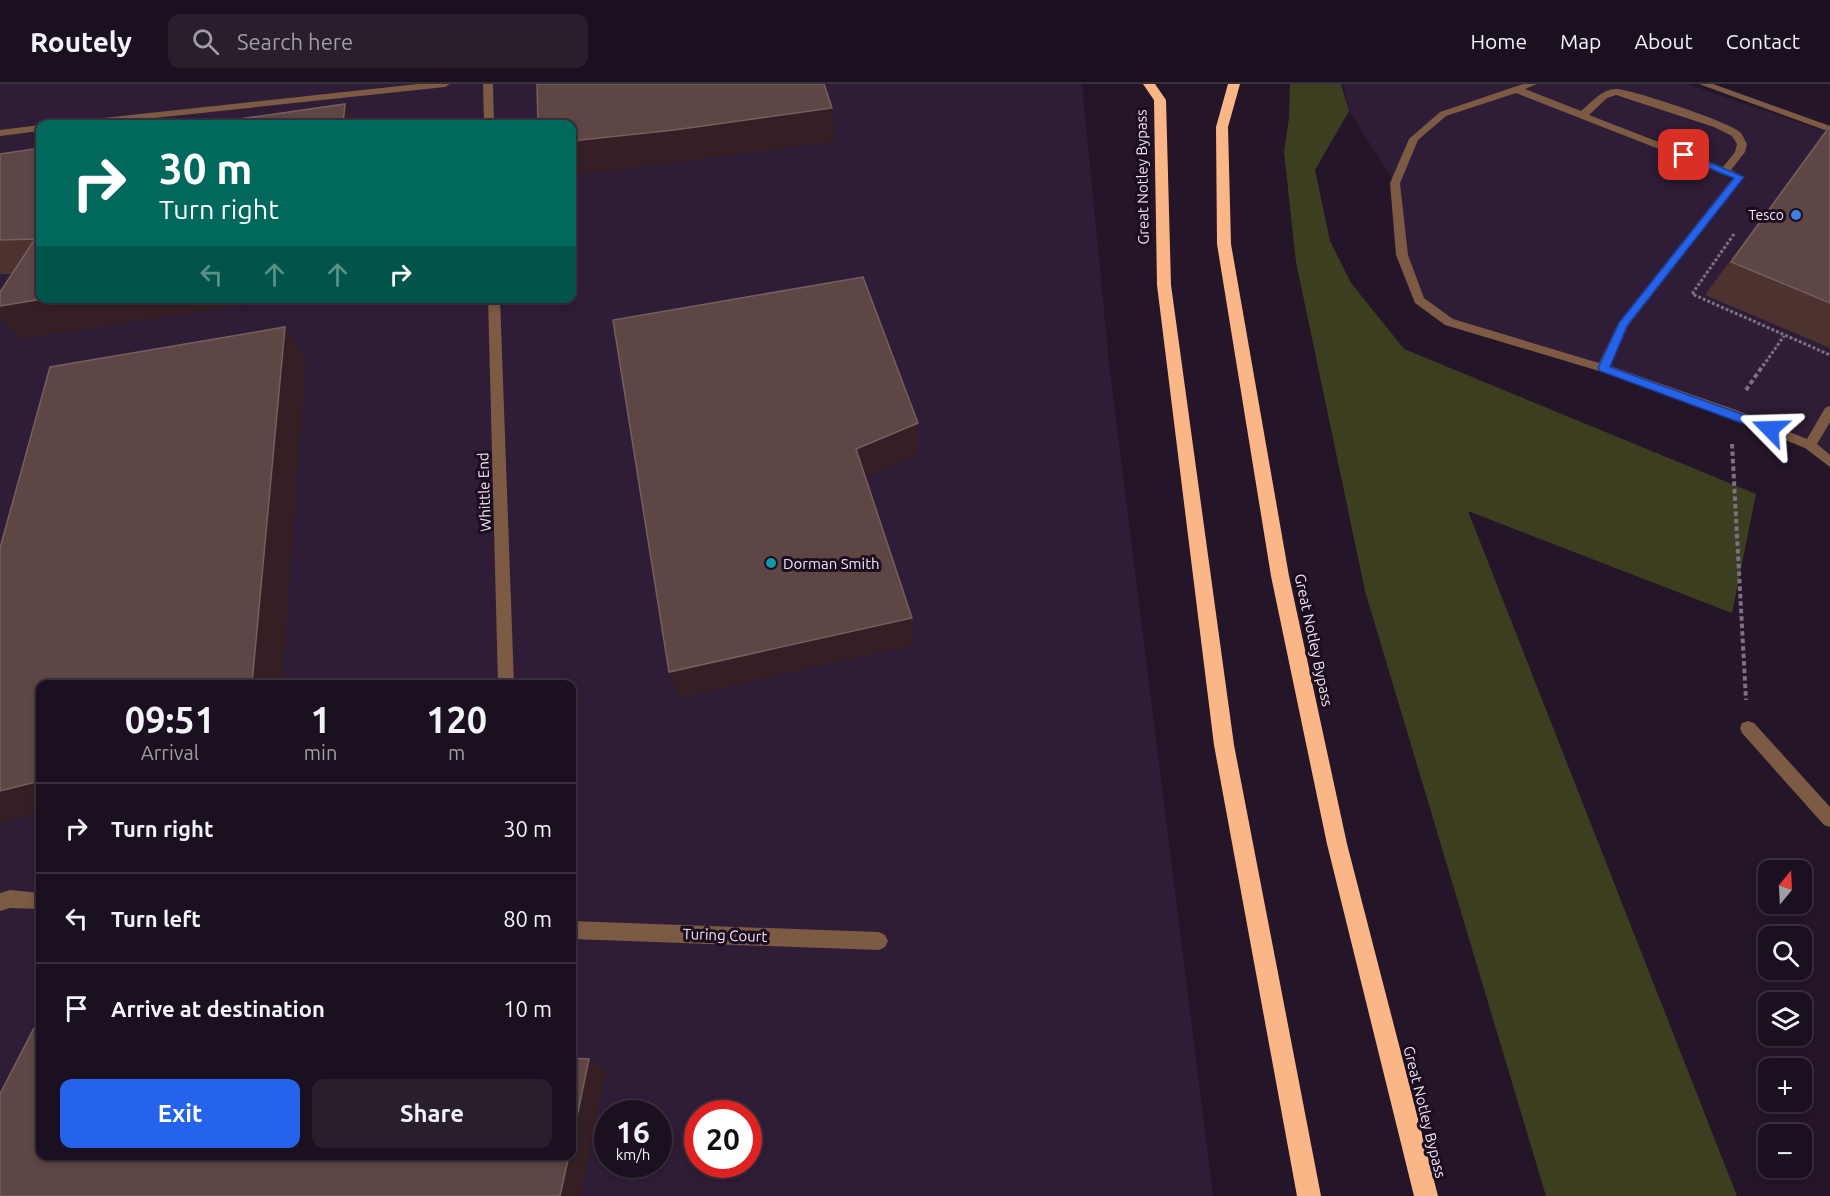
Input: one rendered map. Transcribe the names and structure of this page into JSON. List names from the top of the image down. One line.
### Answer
{"streets":{"highway":["Great Notley Bypass"],"street":["Whittle End","Turing Court"]},"places":["Tesco","Dorman Smith"],"north":"top","page":{"header":"Routely","search":"Search here","nav":["Home","Map","About","Contact"],"turn":["30 m","Turn right"],"eta":["09:51","Arrival","1","min","120","m"],"list":[{"name":"Turn right","value":"30 m"},{"name":"Turn left","value":"80 m"},{"name":"Arrive at destination","value":"10 m"}],"map_buttons":["+","−"],"buttons":["Exit","Share"],"speed":"16 km/h","limit":"20"}}
